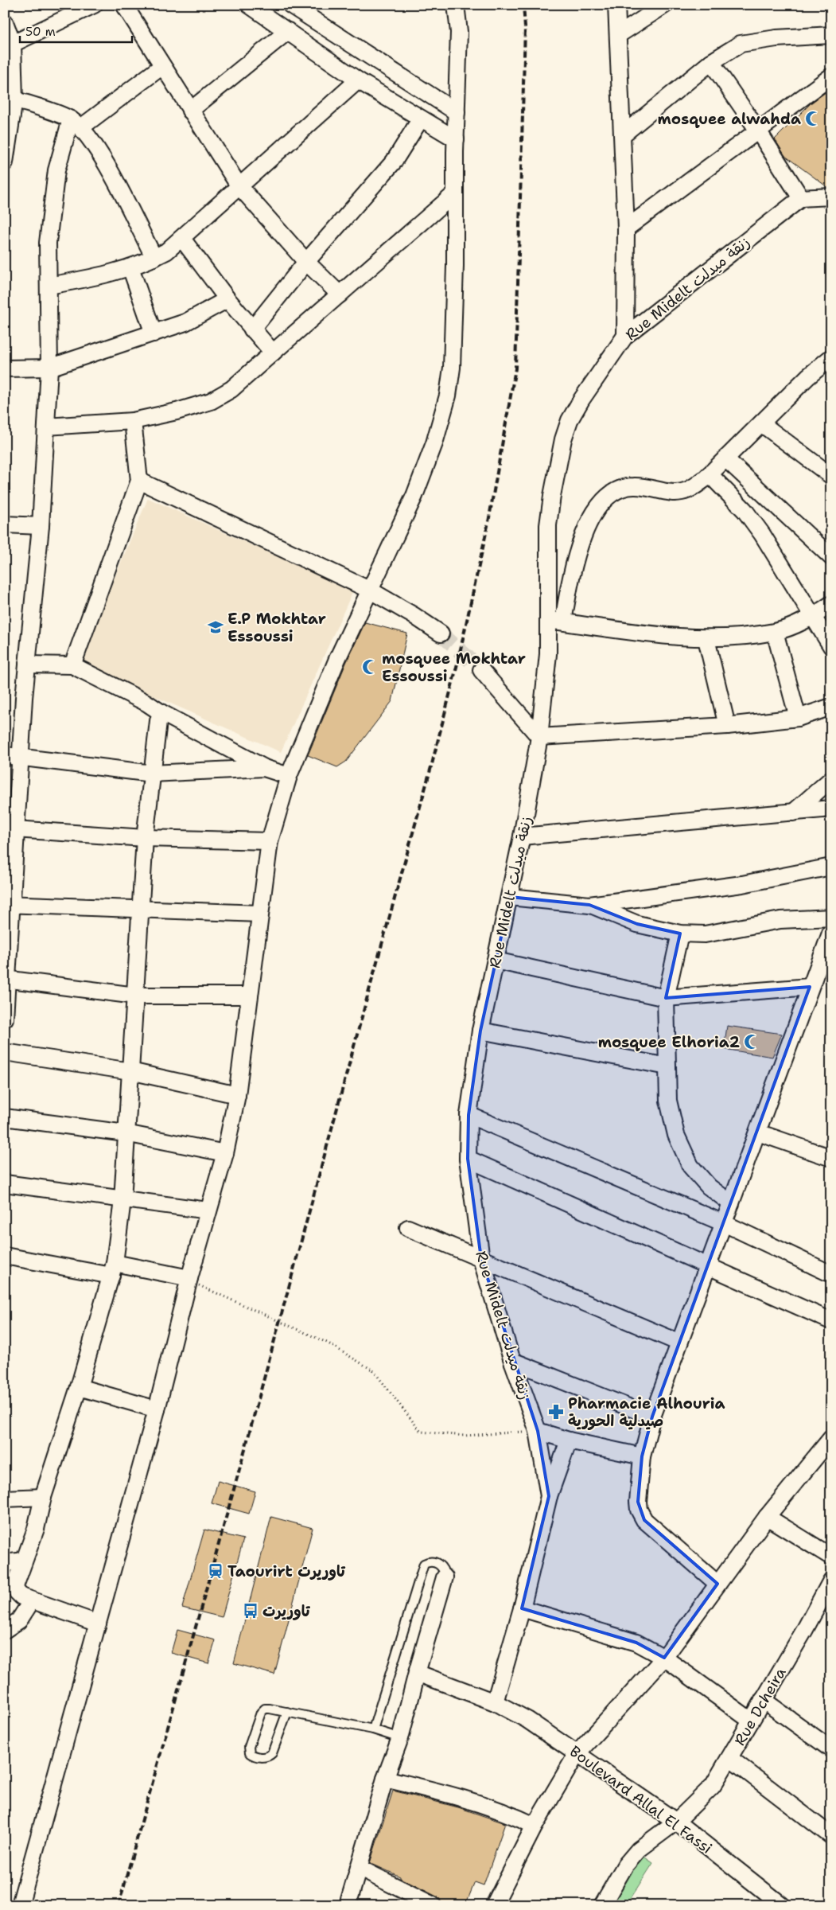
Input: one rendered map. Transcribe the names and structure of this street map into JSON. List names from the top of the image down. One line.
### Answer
{"streets":{"street":["Rue Midelt زنقة ميدلت","Rue Dcheira","Boulevard Allal El Fassi"]},"crossings":[["Rue Midelt زنقة ميدلت","Boulevard Allal El Fassi"],["Rue Dcheira","Boulevard Allal El Fassi"]],"places":{"mosque":["mosquee alwahda","mosquee Mokhtar Essoussi","mosquee Elhoria2"],"school or university":["E.P Mokhtar Essoussi"],"pharmacy":["Pharmacie Alhouria صيدلية الحورية"],"station":["Taourirt تاوريرت"],"bus stop":["تاوريرت"]},"scale_bar":"50 m"}
